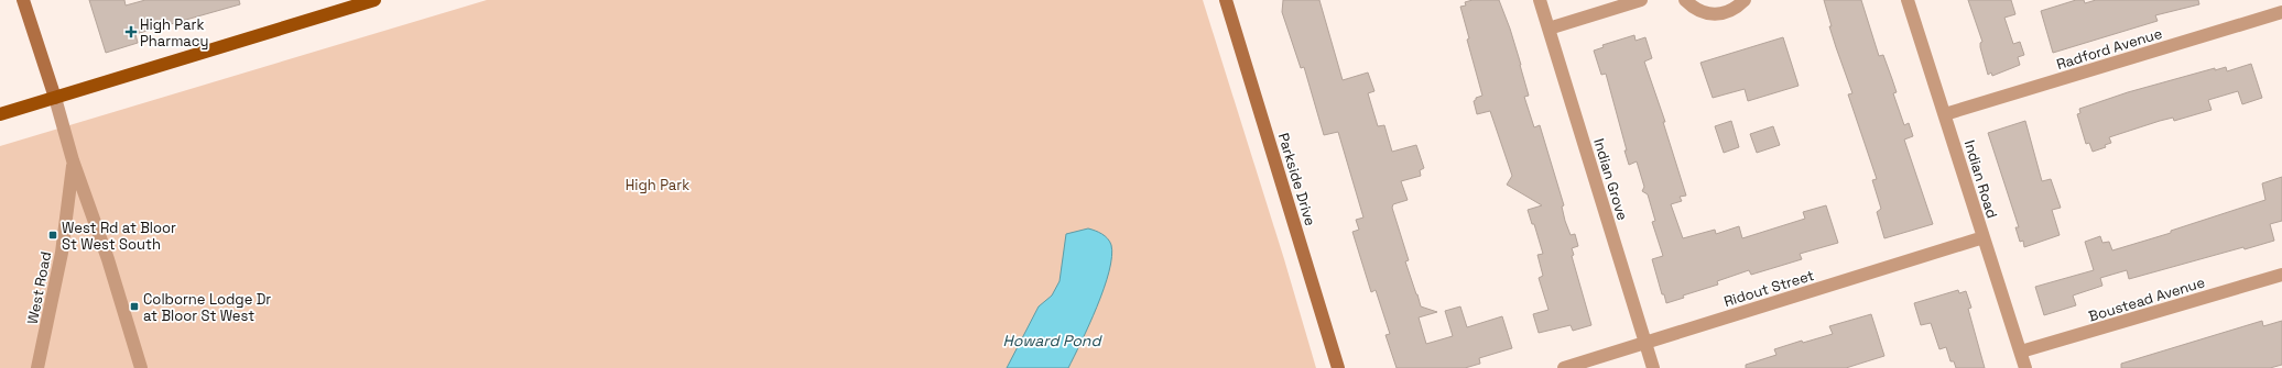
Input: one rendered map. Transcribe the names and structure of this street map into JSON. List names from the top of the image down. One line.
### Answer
{"streets":{"main road":["Parkside Drive"],"street":["Radford Avenue","Indian Grove","Indian Road","West Road","Ridout Street","Boustead Avenue"]},"crossings":[["Radford Avenue","Indian Road"],["Indian Grove","Ridout Street"],["Indian Road","Ridout Street"],["Indian Road","Boustead Avenue"]],"water":["Howard Pond"],"parks":["High Park"],"places":{"health":["High Park Pharmacy"],"transit":["West Rd at Bloor St West South","Colborne Lodge Dr at Bloor St West"]}}
